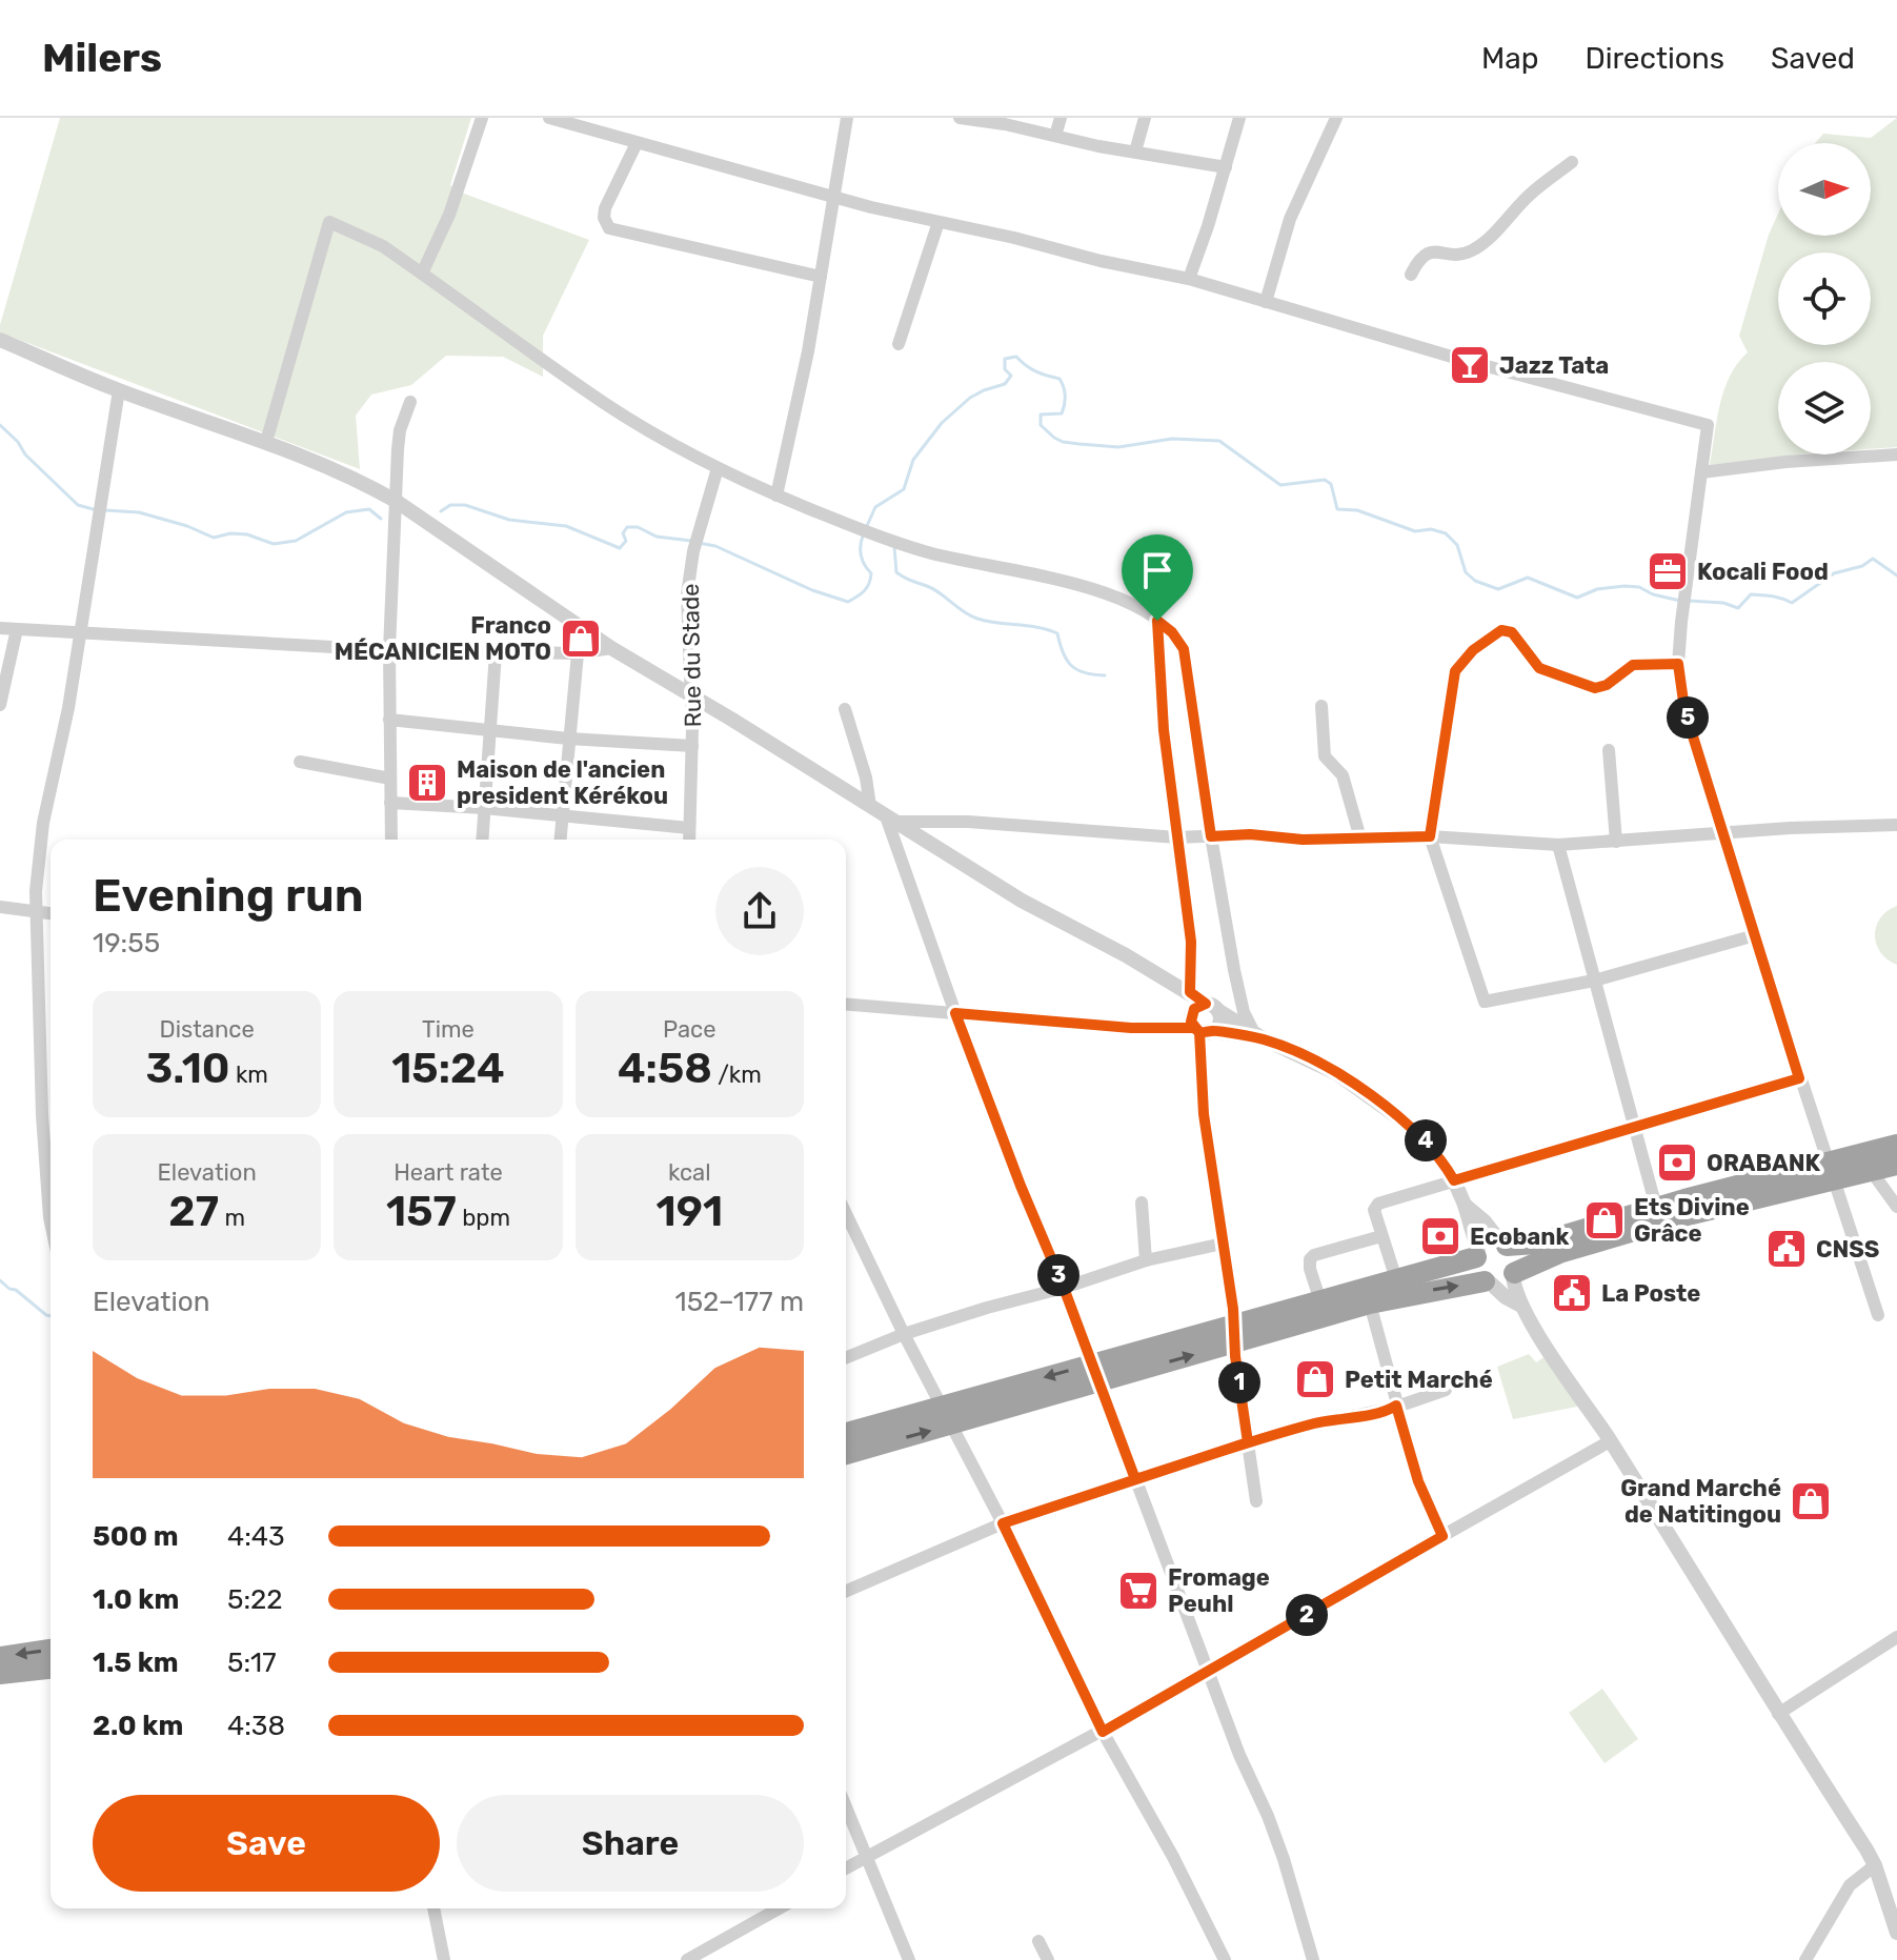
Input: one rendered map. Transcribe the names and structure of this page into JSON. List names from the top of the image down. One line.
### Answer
{"streets":{"street":["Rue du Stade"]},"places":{"bar":["Jazz Tata"],"office":["Kocali Food"],"shop":["Franco MÉCANICIEN MOTO","Ets Divine Grâce","Petit Marché","Grand Marché de Natitingou"],"building":["Maison de l'ancien president Kérékou"],"bank":["ORABANK","Ecobank"],"public building":["CNSS","La Poste"],"supermarket":["Fromage Peuhl"]},"north":"right","page":{"header":"Milers","nav":["Map","Directions","Saved"],"pins":["5","4","3","1","2"],"heading":["Evening run","19:55"],"stats":[["Distance","3.10 km"],["Time","15:24"],["Pace","4:58 /km"],["Elevation","27 m"],["Heart rate","157 bpm"],["kcal","191"]],"chart":["Elevation","152–177 m"],"list":[{"name":"500 m","note":"4:43"},{"name":"1.0 km","note":"5:22"},{"name":"1.5 km","note":"5:17"},{"name":"2.0 km","note":"4:38"}],"buttons":["Save","Share"]}}
